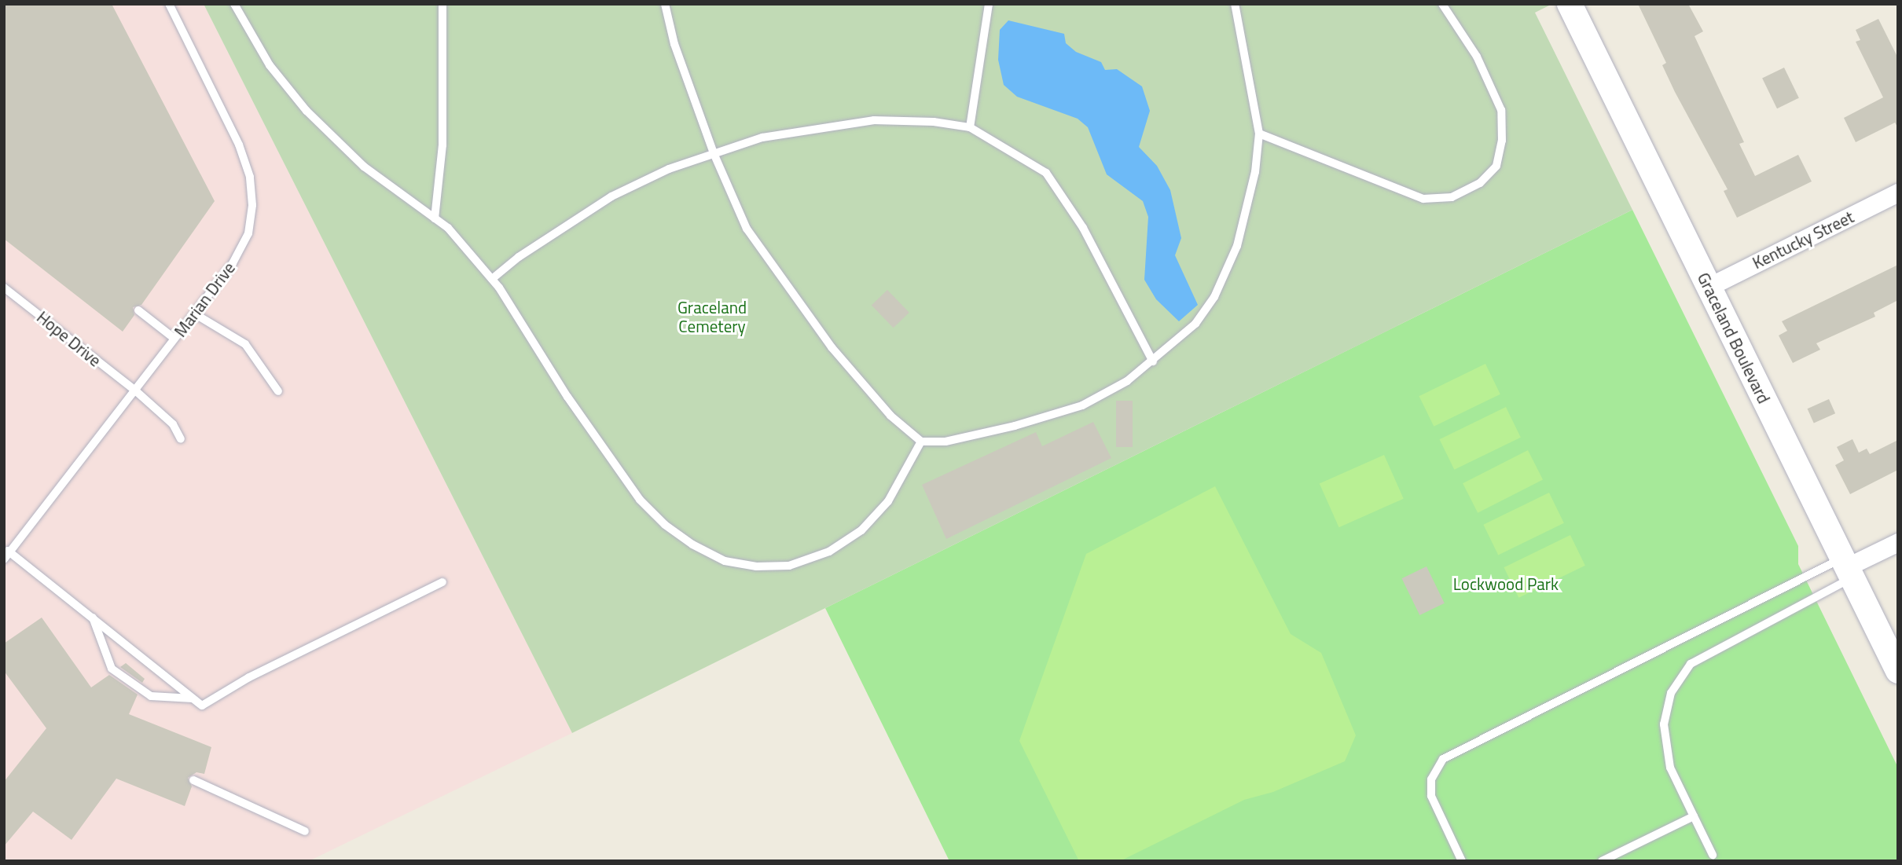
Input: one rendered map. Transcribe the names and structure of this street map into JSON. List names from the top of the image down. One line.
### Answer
{"streets":{"street":["Kentucky Street","Graceland Boulevard"],"lane":["Marian Drive","Hope Drive"]},"crossings":[["Kentucky Street","Graceland Boulevard"],["Marian Drive","Hope Drive"]],"parks":["Graceland Cemetery","Lockwood Park"]}
